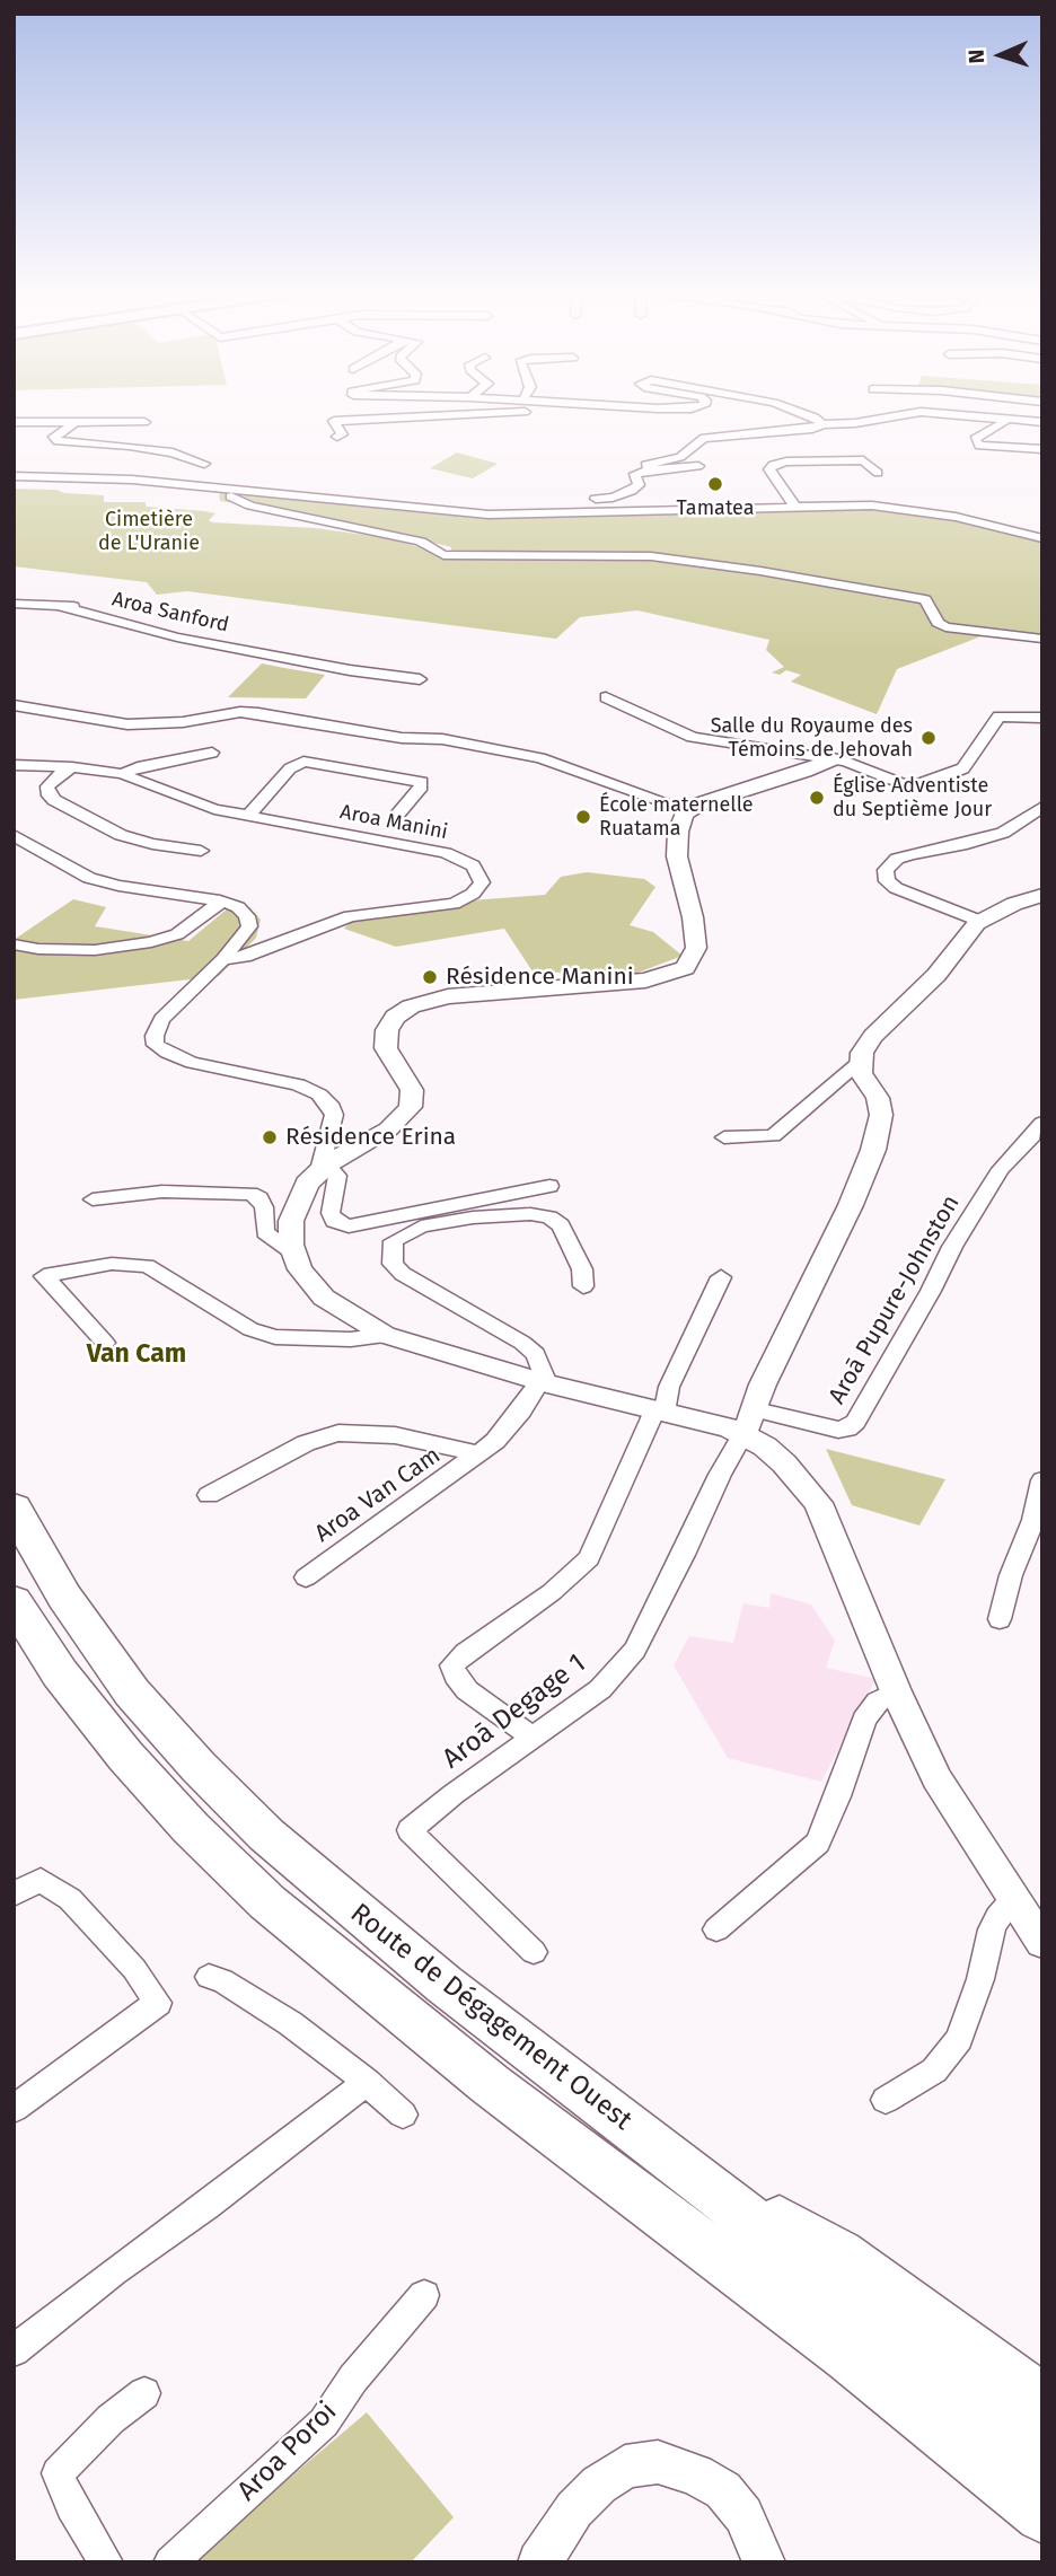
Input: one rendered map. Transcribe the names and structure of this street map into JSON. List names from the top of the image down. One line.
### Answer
{"streets":{"highway":["Route de Dégagement Ouest"],"street":["Aroa Sanford","Aroa Manini","Aroā Pupure-Johnston","Aroa Van Cam","Aroā Degage 1","Aroa Poroi"]},"districts":["Van Cam"],"parks":["Cimetière de L'Uranie"],"places":["Tamatea","Salle du Royaume des Témoins de Jehovah","Église Adventiste du Septième Jour","École maternelle Ruatama","Résidence Manini","Résidence Erina"],"north":"left"}
